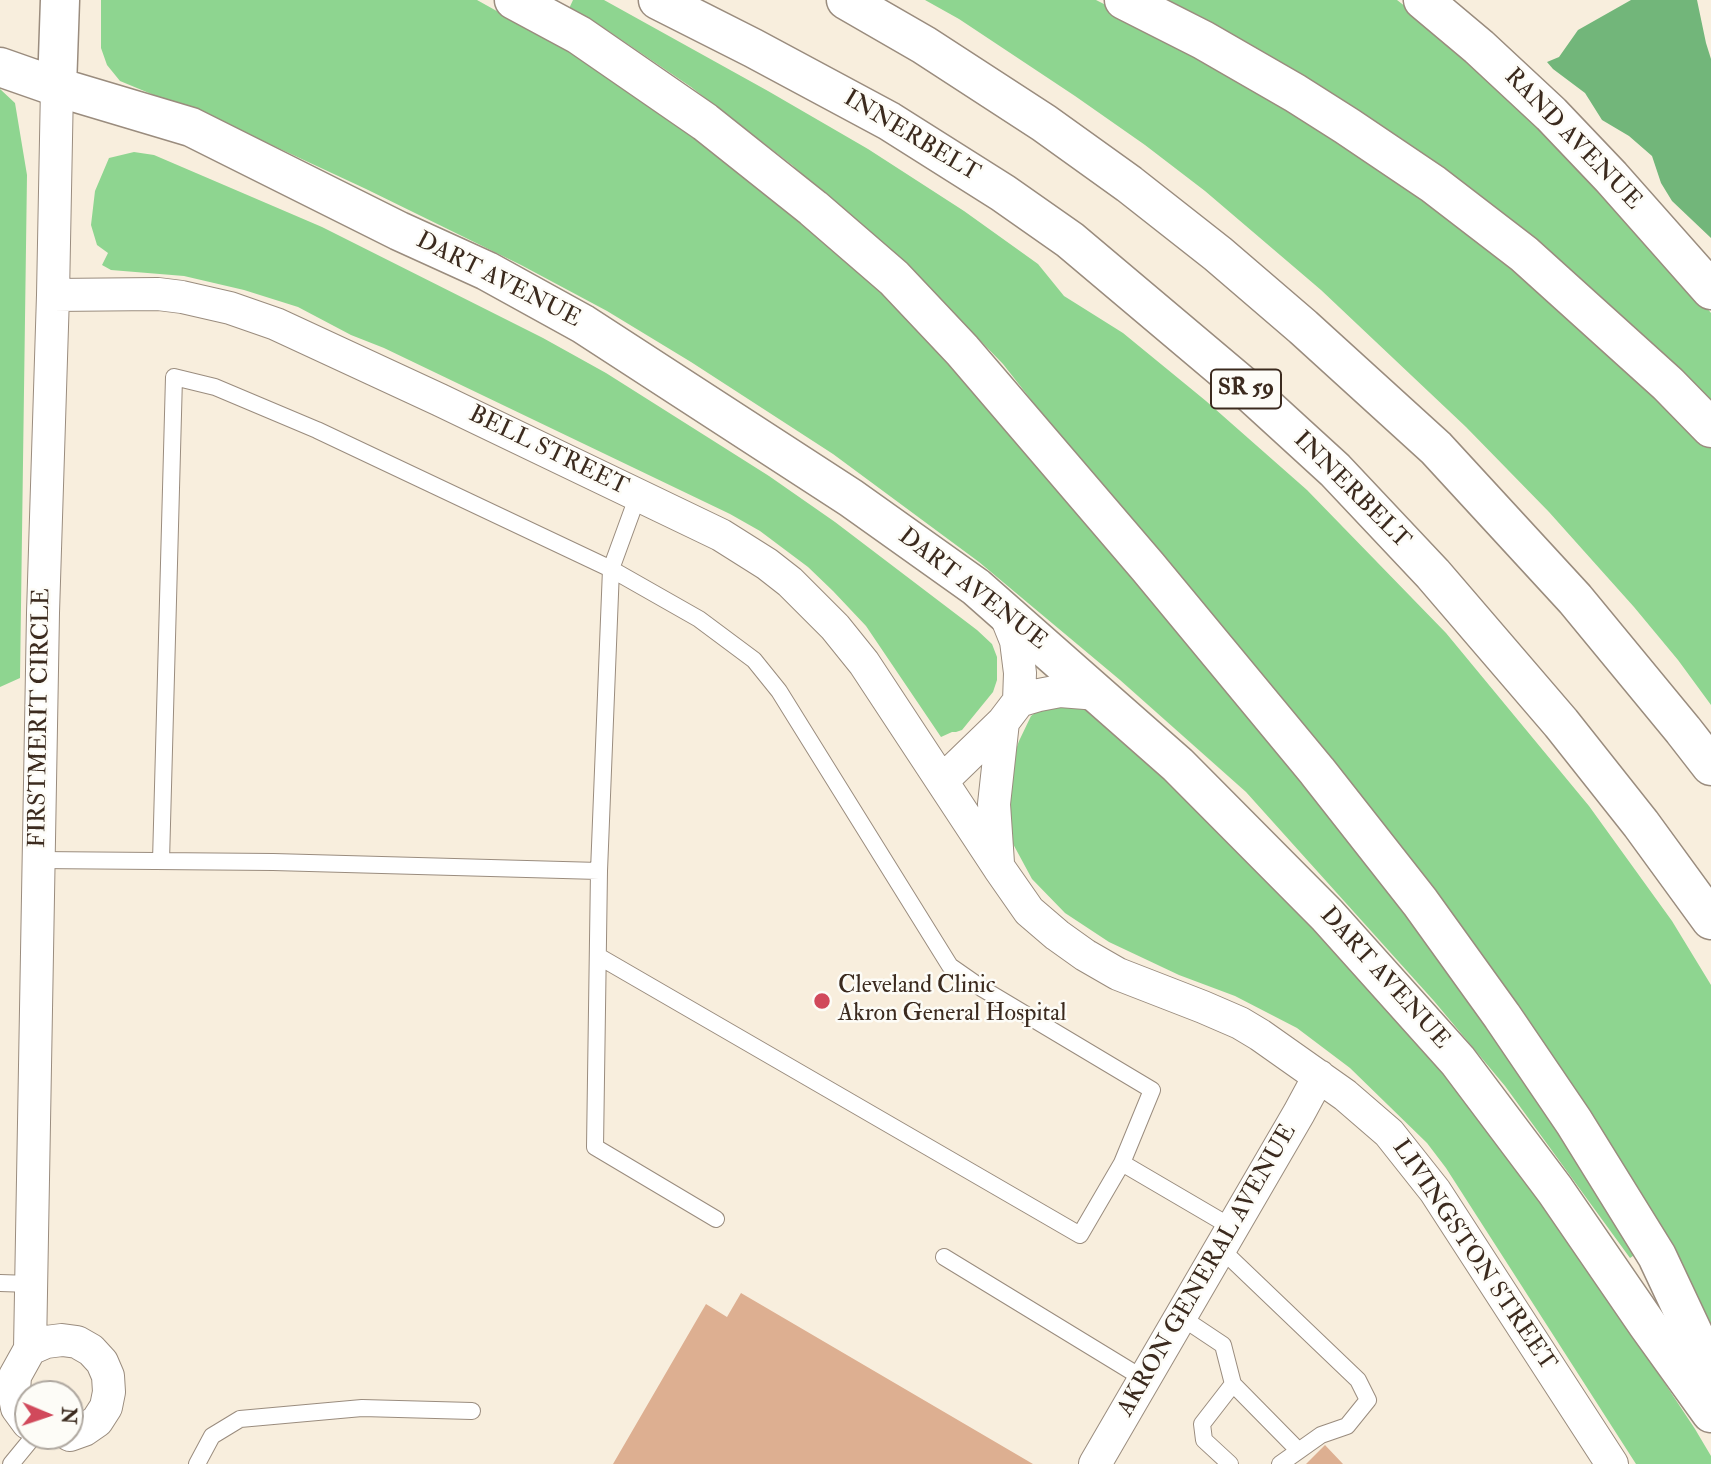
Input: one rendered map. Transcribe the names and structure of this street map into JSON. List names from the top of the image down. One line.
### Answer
{"streets":{"main road":["INNERBELT","RAND AVENUE","DART AVENUE","SR 59"],"street":["BELL STREET","FIRSTMERIT CIRCLE","LIVINGSTON STREET","AKRON GENERAL AVENUE"]},"crossings":[["DART AVENUE","FIRSTMERIT CIRCLE"],["BELL STREET","FIRSTMERIT CIRCLE"],["BELL STREET","LIVINGSTON STREET"],["LIVINGSTON STREET","AKRON GENERAL AVENUE"]],"places":["Cleveland Clinic Akron General Hospital"],"north":"right"}
